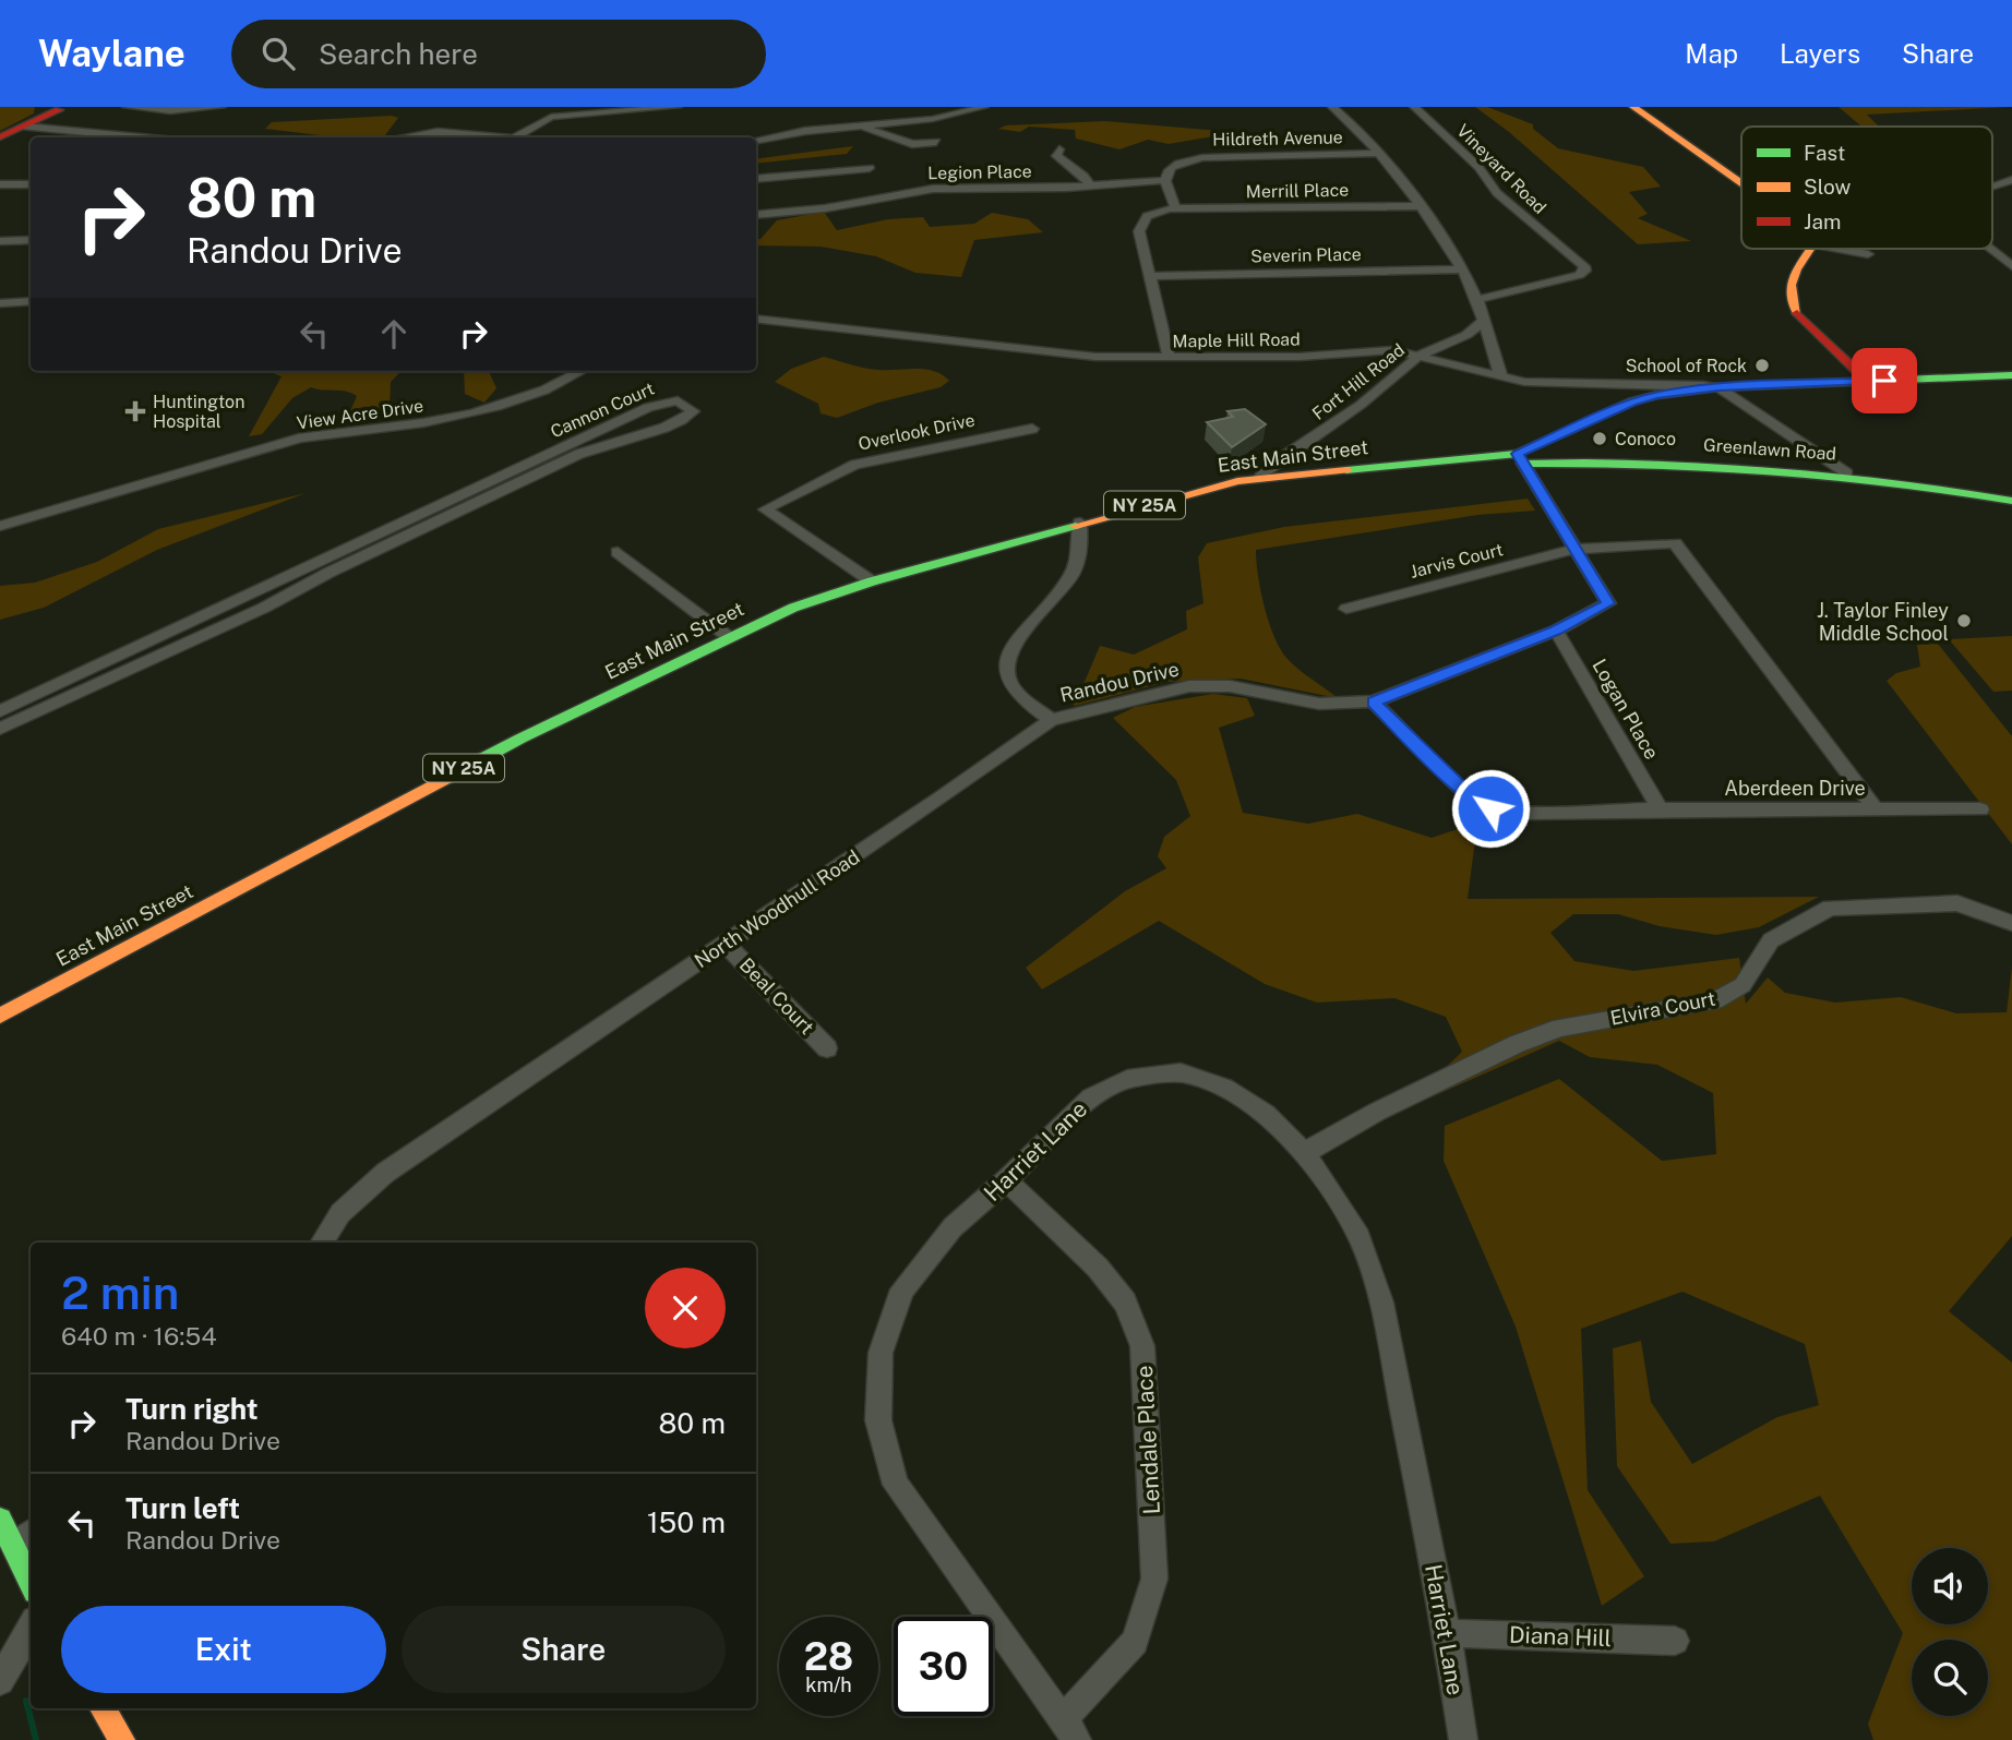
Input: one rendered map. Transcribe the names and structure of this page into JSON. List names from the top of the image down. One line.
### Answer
{"streets":{"main road":["Greenlawn Road","East Main Street","NY 25A"],"street":["Hildreth Avenue","Vineyard Road","Legion Place","Merrill Place","Severin Place","Maple Hill Road","Fort Hill Road","Cannon Court","View Acre Drive","Overlook Drive","Jarvis Court","Randou Drive","Logan Place","Aberdeen Drive","North Woodhull Road","Beal Court","Elvira Court","Harriet Lane","Lendale Place","Diana Hill"]},"crossings":[["Hildreth Avenue","Legion Place"],["Maple Hill Road","Fort Hill Road"],["Maple Hill Road","East Main Street"],["Fort Hill Road","East Main Street"],["Overlook Drive","East Main Street"],["Greenlawn Road","East Main Street"],["Greenlawn Road","Randou Drive"],["East Main Street","Randou Drive"],["Jarvis Court","Randou Drive"],["Jarvis Court","Aberdeen Drive"],["Randou Drive","Logan Place"],["Randou Drive","Aberdeen Drive"],["Randou Drive","North Woodhull Road"],["Logan Place","Aberdeen Drive"],["North Woodhull Road","Beal Court"],["Elvira Court","Harriet Lane"],["Harriet Lane","Lendale Place"],["Harriet Lane","Diana Hill"]],"places":{"other":["School of Rock","Conoco","J. Taylor Finley Middle School"],"health":["Huntington Hospital"]},"legend":["Fast","Slow","Jam"],"page":{"header":"Waylane","search":"Search here","nav":["Map","Layers","Share"],"turn":["80 m","Randou Drive"],"heading":["2 min","640 m · 16:54"],"list":[{"name":"Turn right","note":"Randou Drive","value":"80 m"},{"name":"Turn left","note":"Randou Drive","value":"150 m"}],"buttons":["Exit","Share"],"speed":"28 km/h","limit":"30"}}
